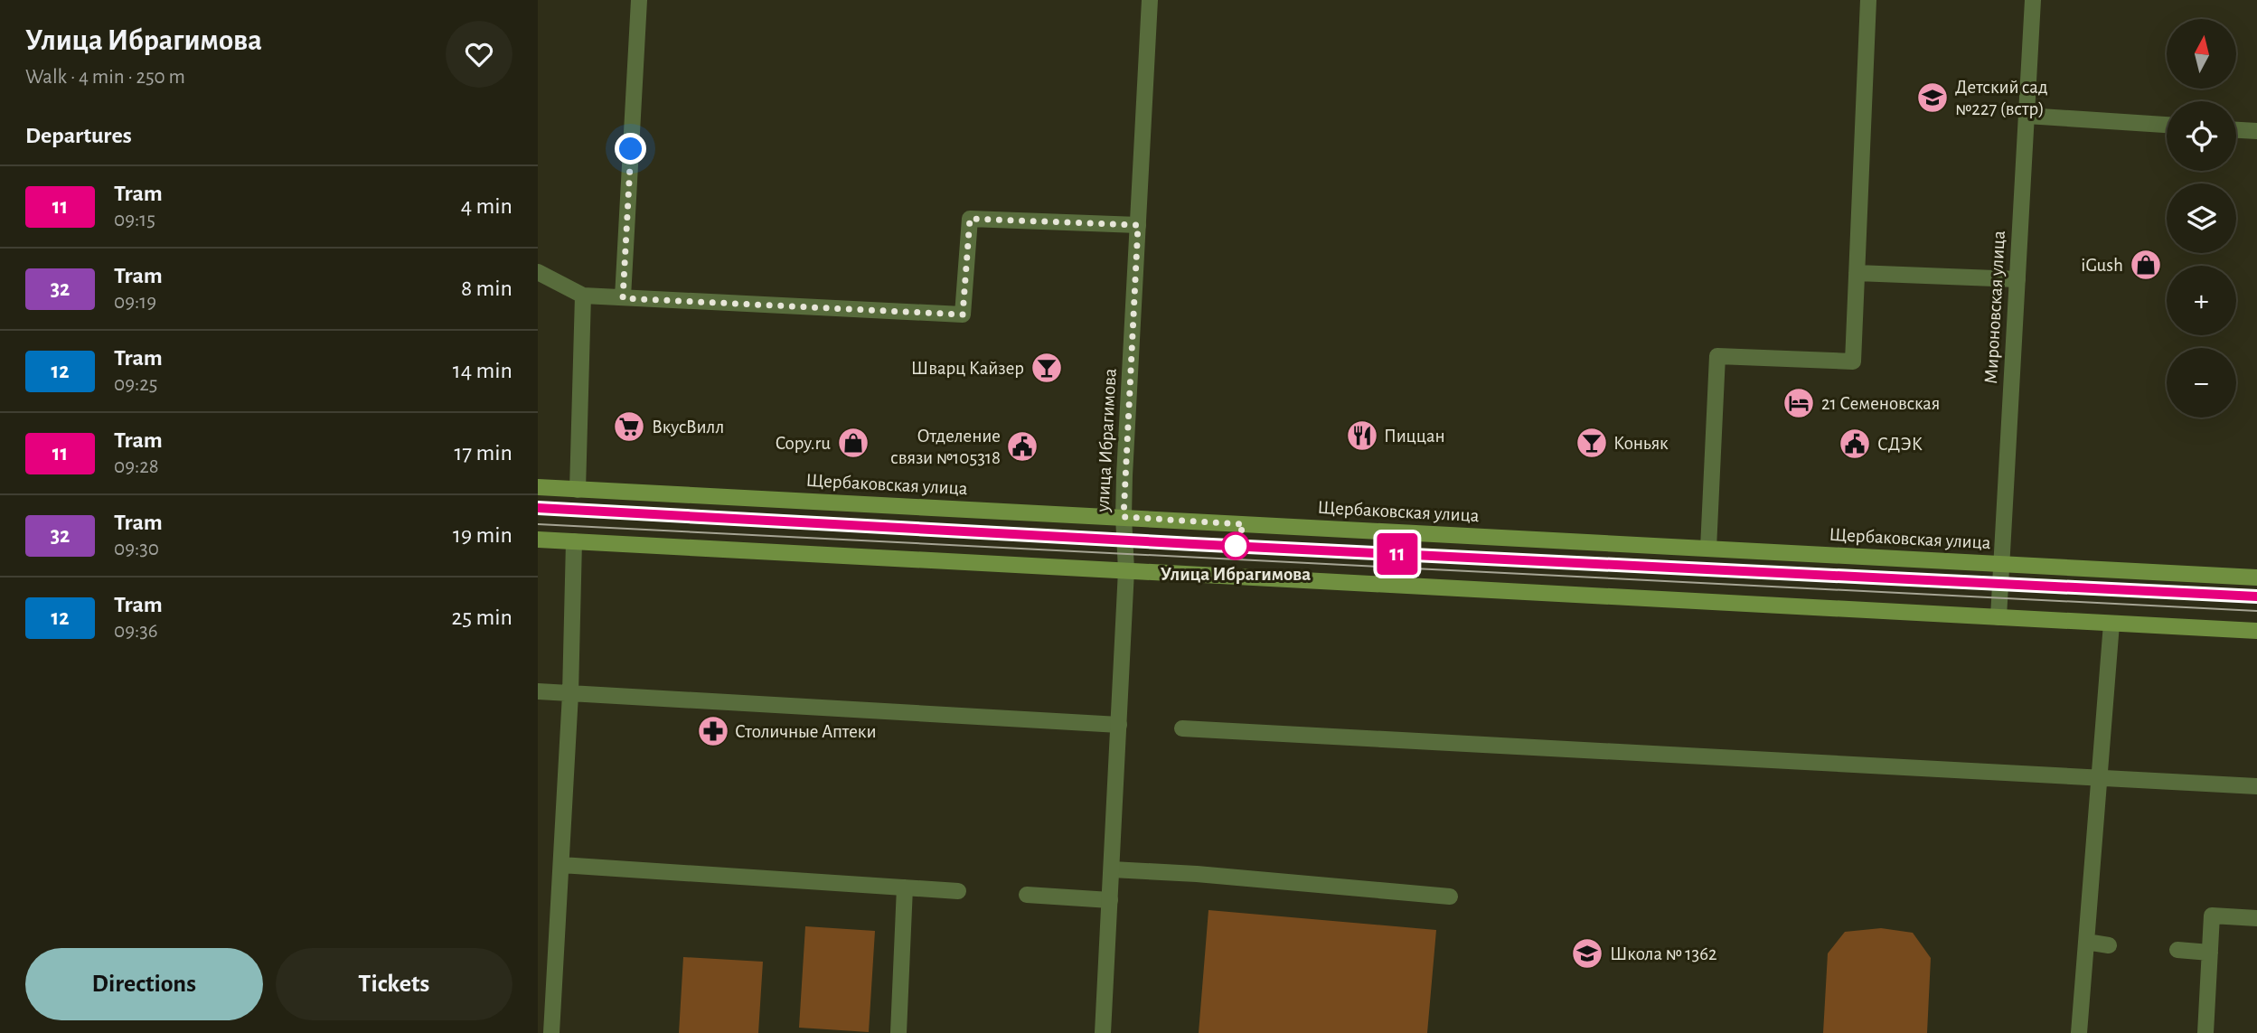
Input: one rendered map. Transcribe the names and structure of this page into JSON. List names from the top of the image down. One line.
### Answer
{"streets":{"main road":["Щербаковская улица"],"street":["Мироновская улица","улица Ибрагимова"]},"crossings":[["Мироновская улица","Щербаковская улица"],["улица Ибрагимова","Щербаковская улица"]],"places":{"school or university":["Детский сад №227 (встр)","Школа № 1362"],"shop":["iGush","Copy.ru"],"bar":["Шварц Кайзер","Коньяк"],"hotel":["21 Семеновская"],"supermarket":["ВкусВилл"],"restaurant":["Пиццан"],"public building":["СДЭК","Отделение связи №105318"],"other":["Улица Ибрагимова"],"pharmacy":["Столичные Аптеки"]},"lines":["tram line 11"],"north":"top","page":{"heading":[["Улица Ибрагимова","Walk · 4 min · 250 m"],"Departures"],"on_map":"11","map_buttons":["+","−"],"list":[{"mark":"11","name":"Tram","note":"09:15","value":"4 min"},{"mark":"32","name":"Tram","note":"09:19","value":"8 min"},{"mark":"12","name":"Tram","note":"09:25","value":"14 min"},{"mark":"11","name":"Tram","note":"09:28","value":"17 min"},{"mark":"32","name":"Tram","note":"09:30","value":"19 min"},{"mark":"12","name":"Tram","note":"09:36","value":"25 min"}],"buttons":["Directions","Tickets"]}}
